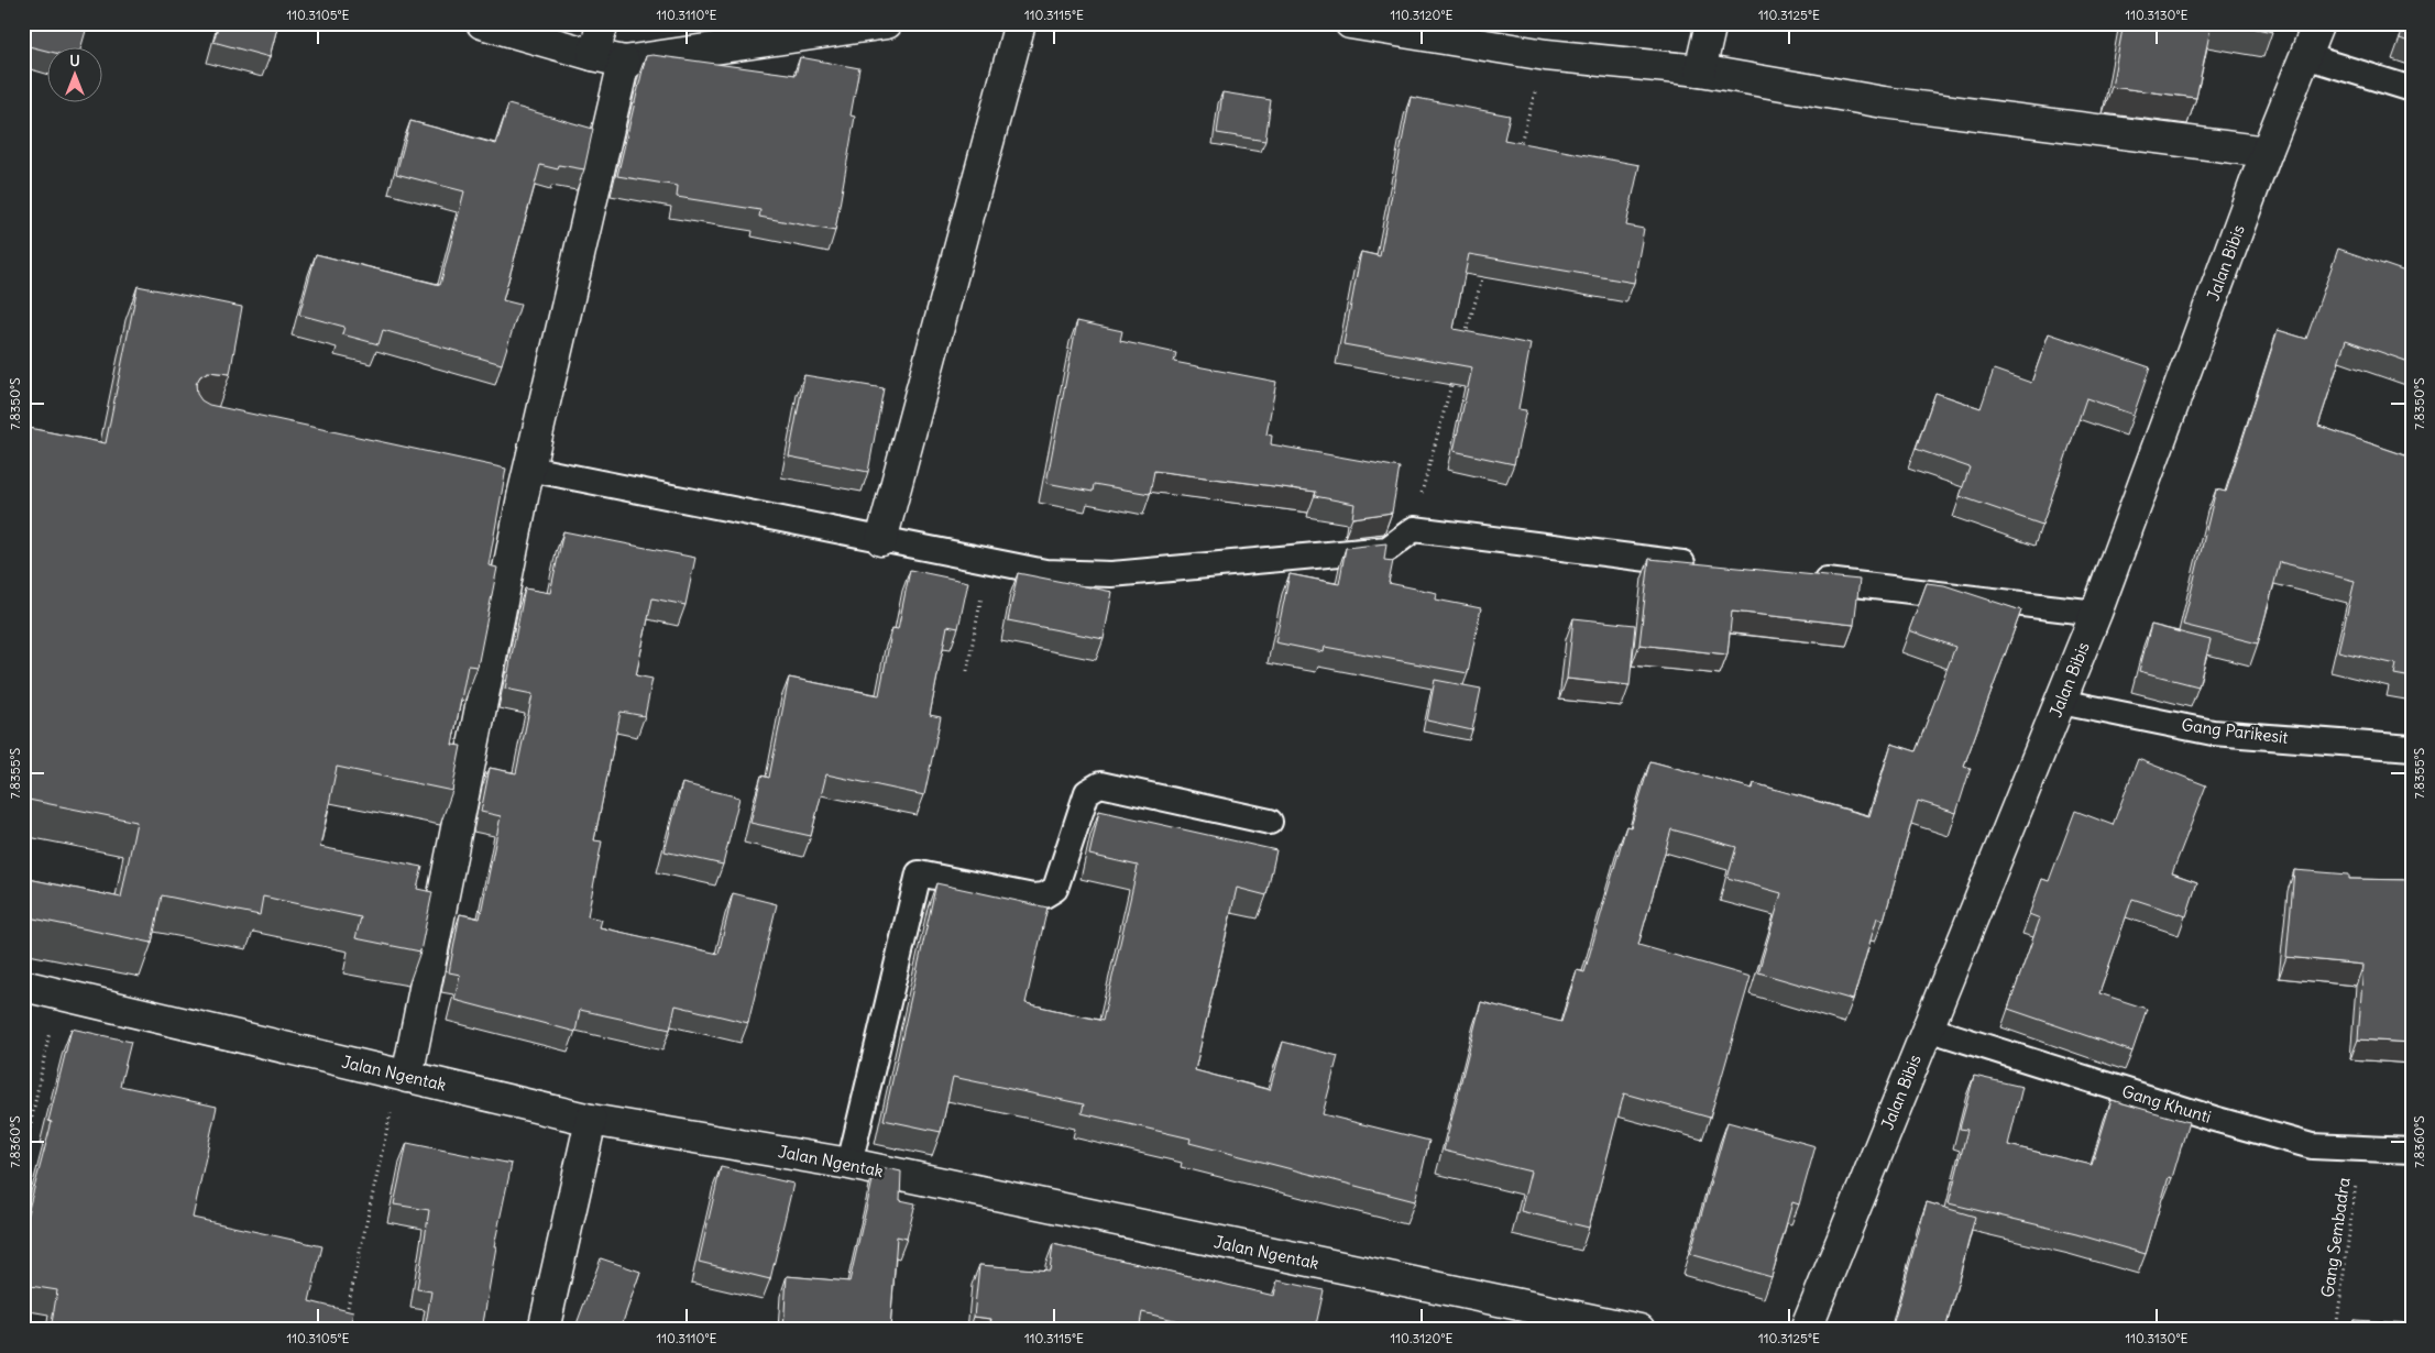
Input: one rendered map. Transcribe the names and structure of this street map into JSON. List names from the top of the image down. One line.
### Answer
{"streets":{"street":["Jalan Bibis","Jalan Ngentak"],"lane":["Gang Parikesit","Gang Khunti"],"path":["Gang Sembadra"]},"crossings":[["Jalan Bibis","Gang Parikesit"],["Jalan Bibis","Gang Khunti"],["Gang Khunti","Gang Sembadra"]],"north":"top","coordinates":["110.3105°E","110.3110°E","110.3115°E","110.3120°E","110.3125°E","110.3130°E","7.8350°S","7.8355°S","7.8360°S"]}
